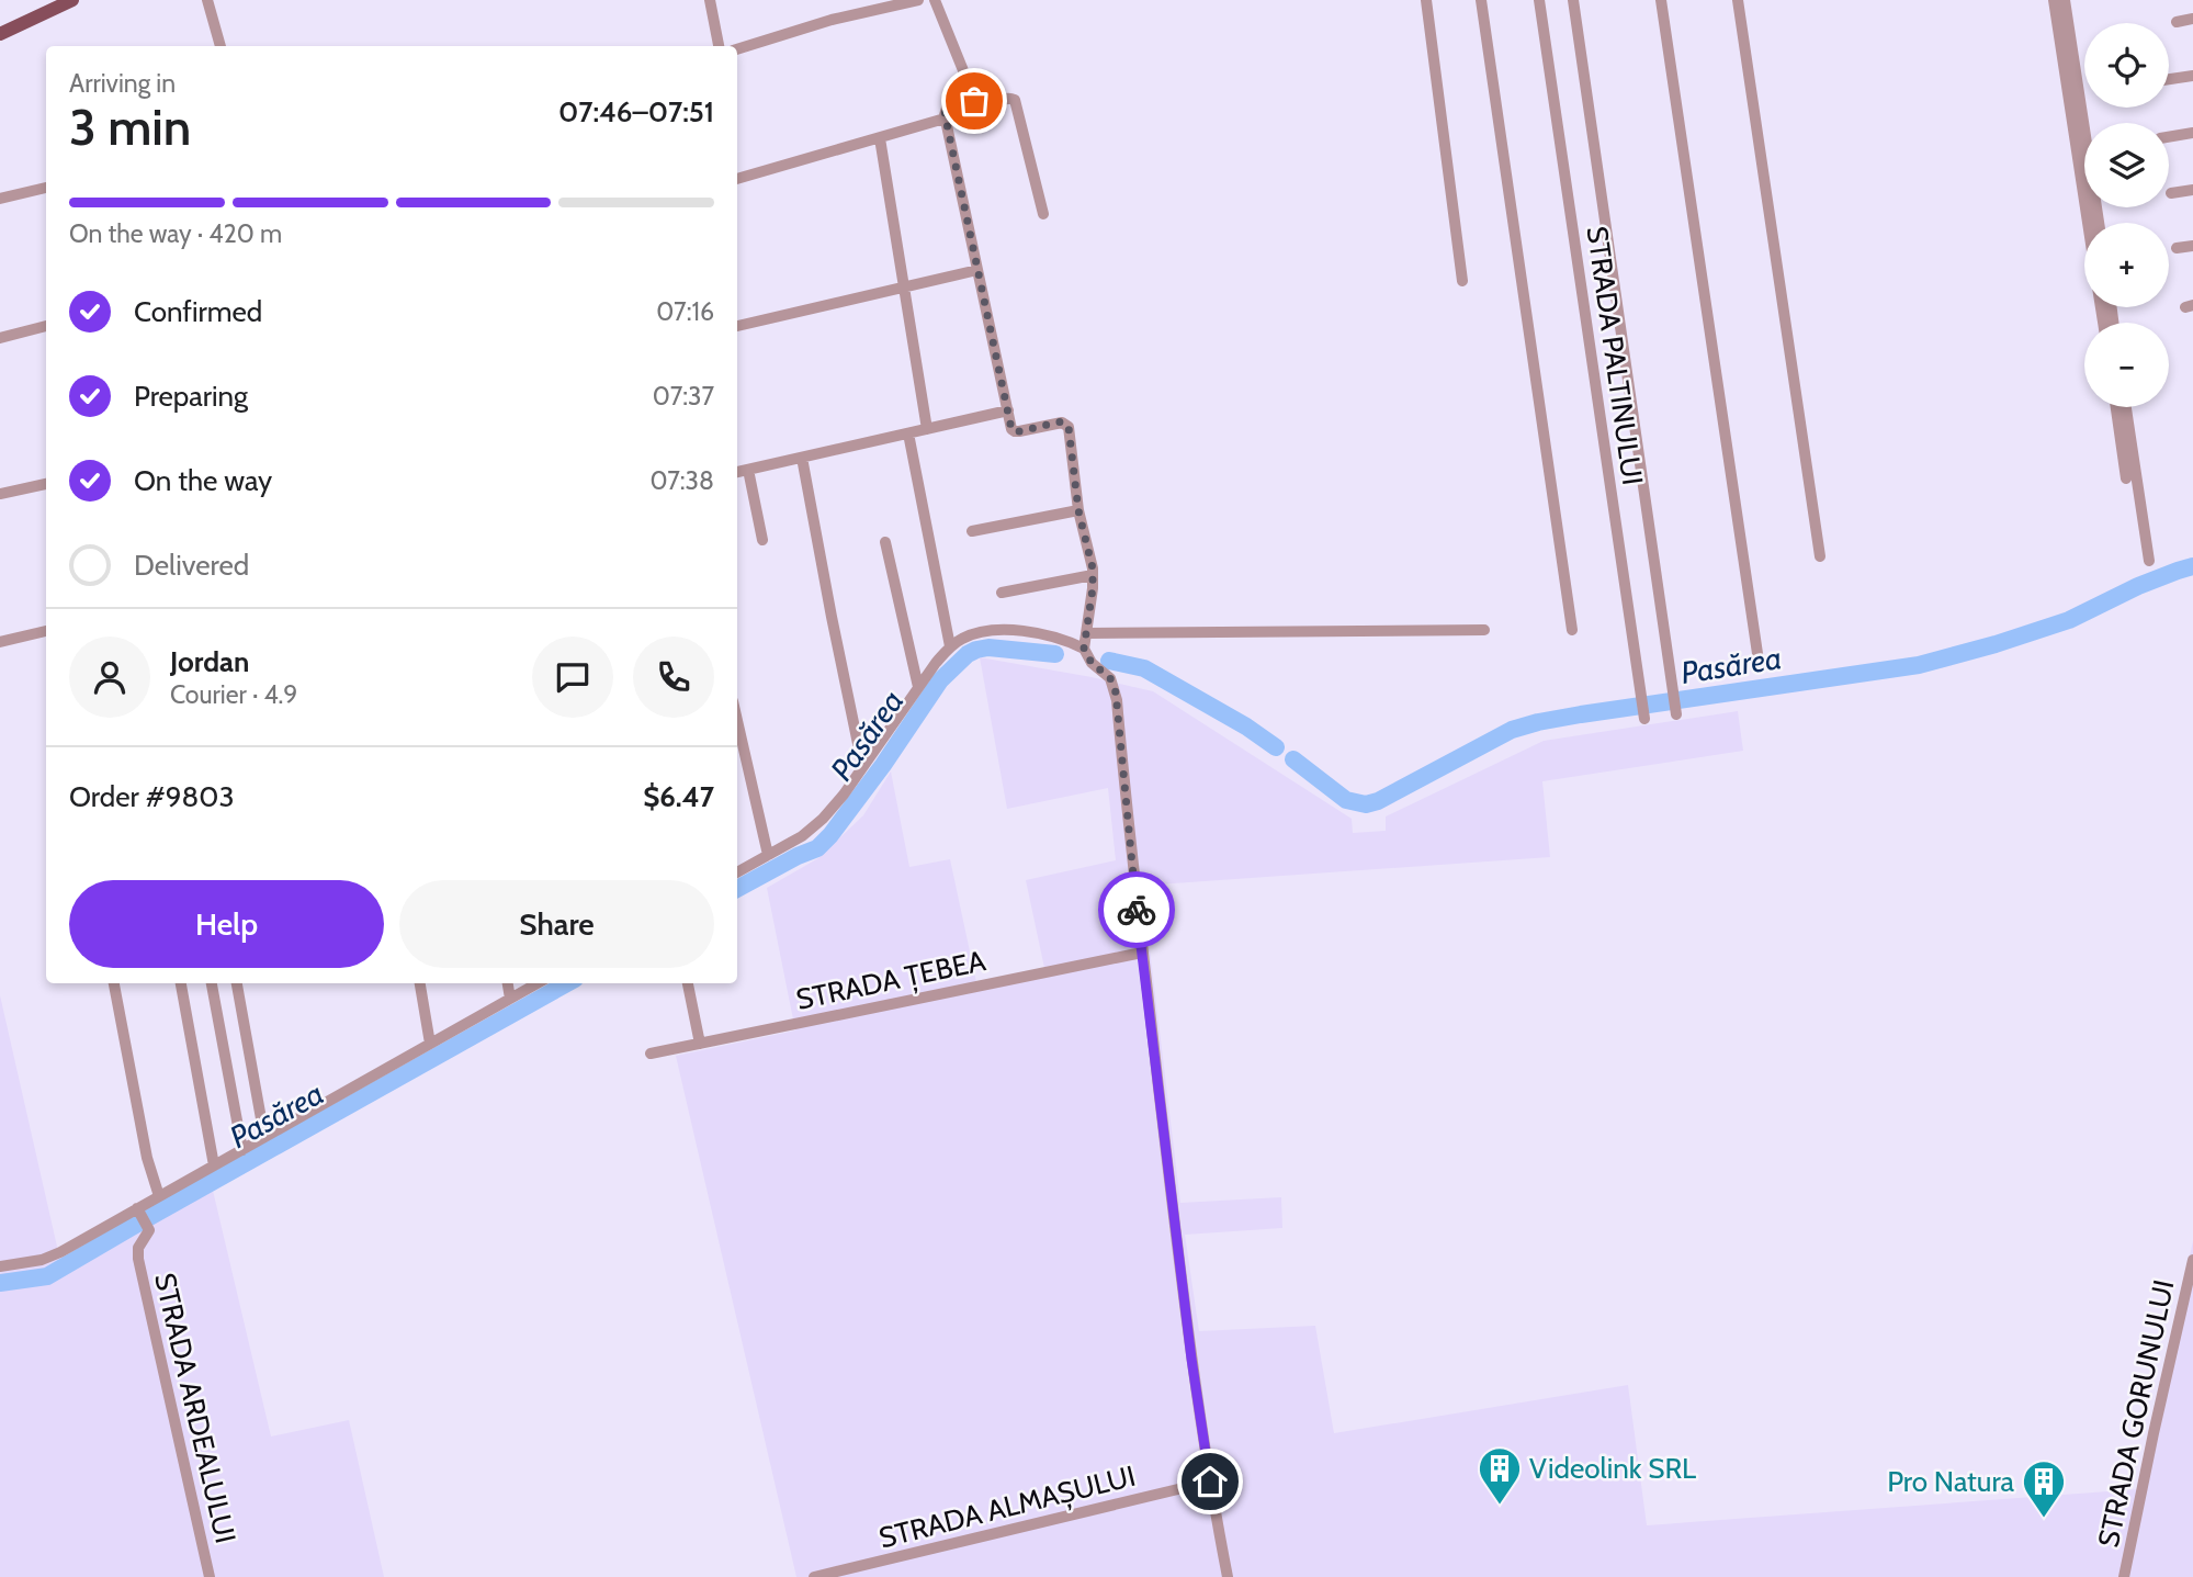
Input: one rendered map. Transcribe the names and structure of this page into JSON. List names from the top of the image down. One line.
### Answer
{"streets":{"street":["STRADA PALTINULUI","STRADA ȚEBEA","STRADA ARDEALULUI","STRADA GORUNULUI","STRADA ALMAȘULUI"]},"water":["Pasărea"],"places":{"building":["Videolink SRL","Pro Natura"]},"page":{"map_buttons":["+","−"],"heading":["3 min","Arriving in","07:46–07:51"],"panel":["Jordan","Courier · 4.9","Order #9803","$6.47"],"bar":"On the way · 420 m","list":[["Confirmed","07:16"],["Preparing","07:37"],["On the way","07:38"],"Delivered"],"buttons":["Help","Share"]}}
